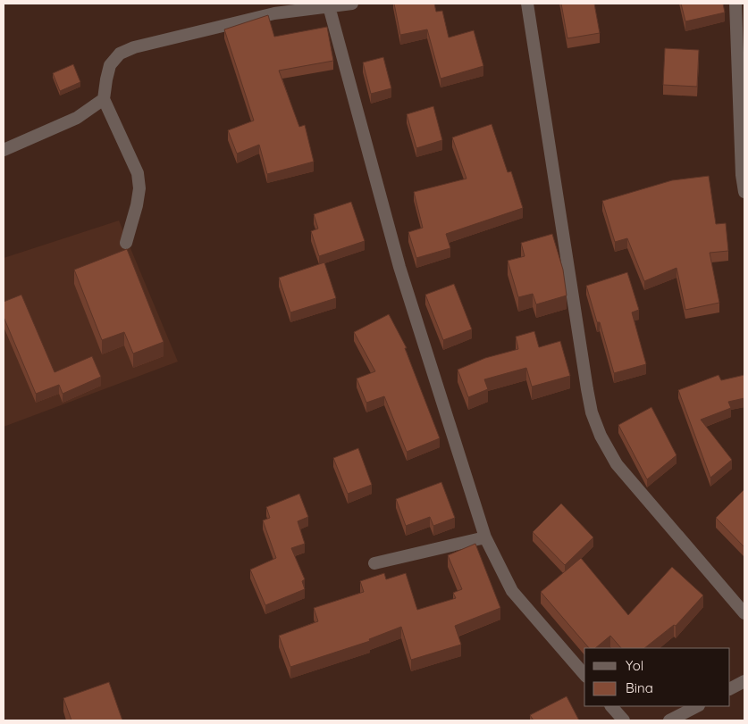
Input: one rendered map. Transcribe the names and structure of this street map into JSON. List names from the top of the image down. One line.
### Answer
{"legend":["Yol","Bina"]}
